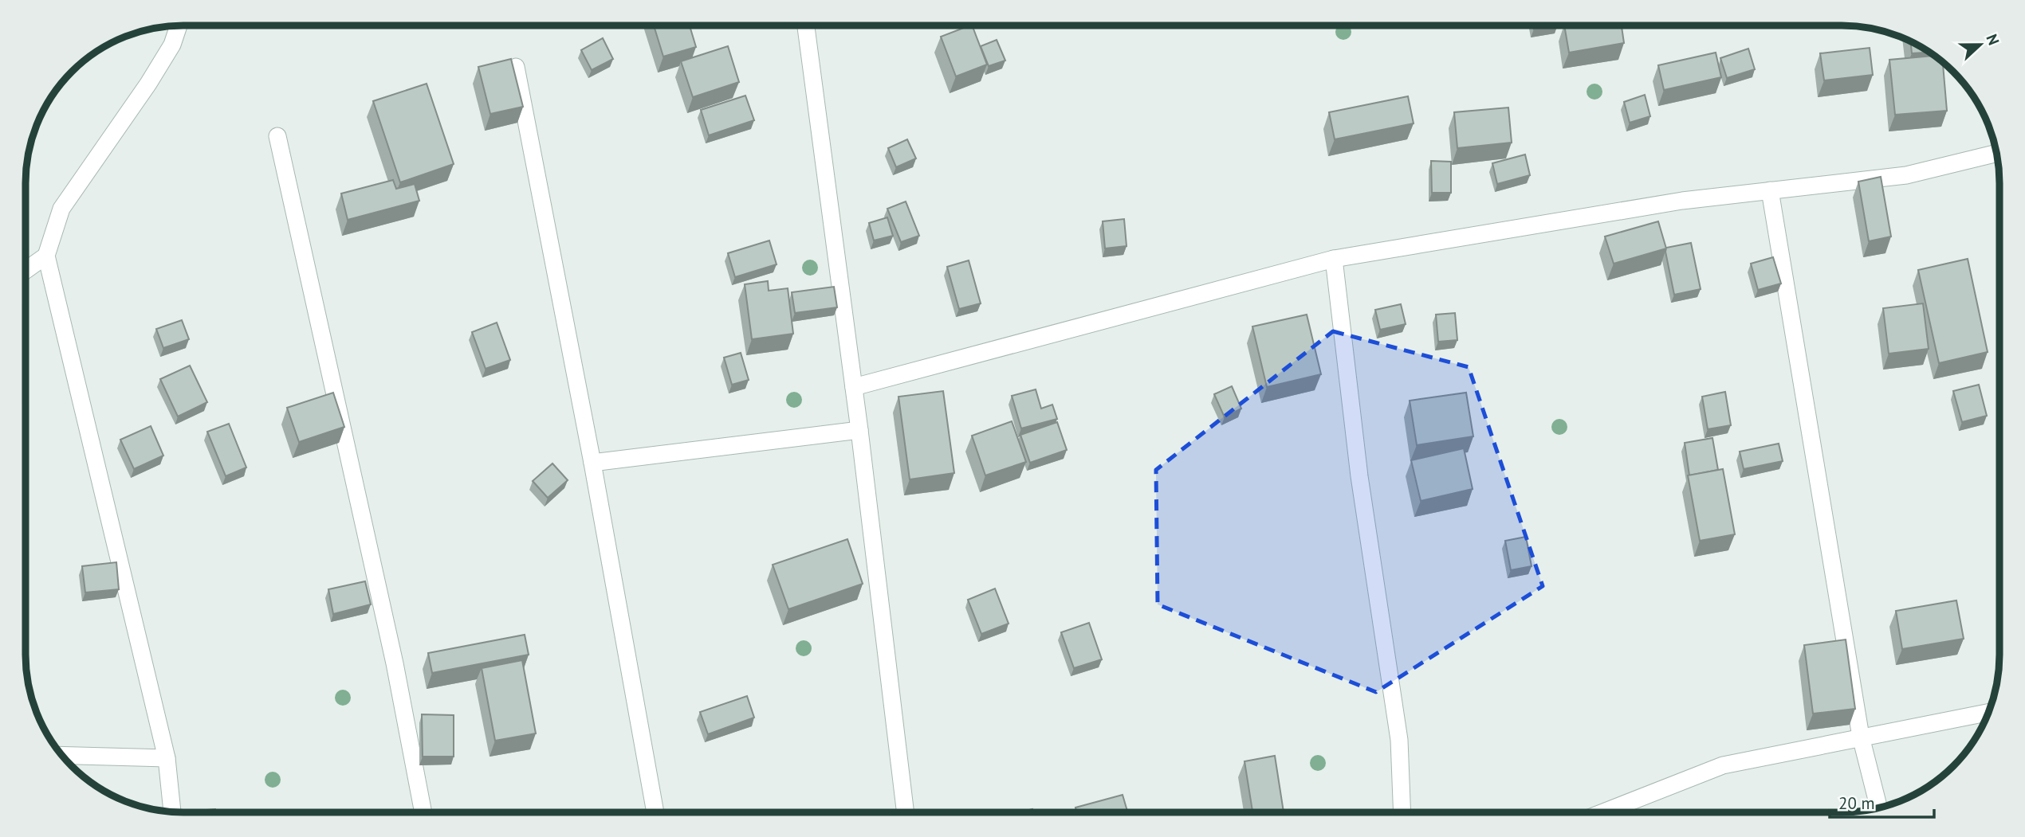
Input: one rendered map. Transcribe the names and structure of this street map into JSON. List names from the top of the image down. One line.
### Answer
{"scale_bar":"20 m","north":"right"}
